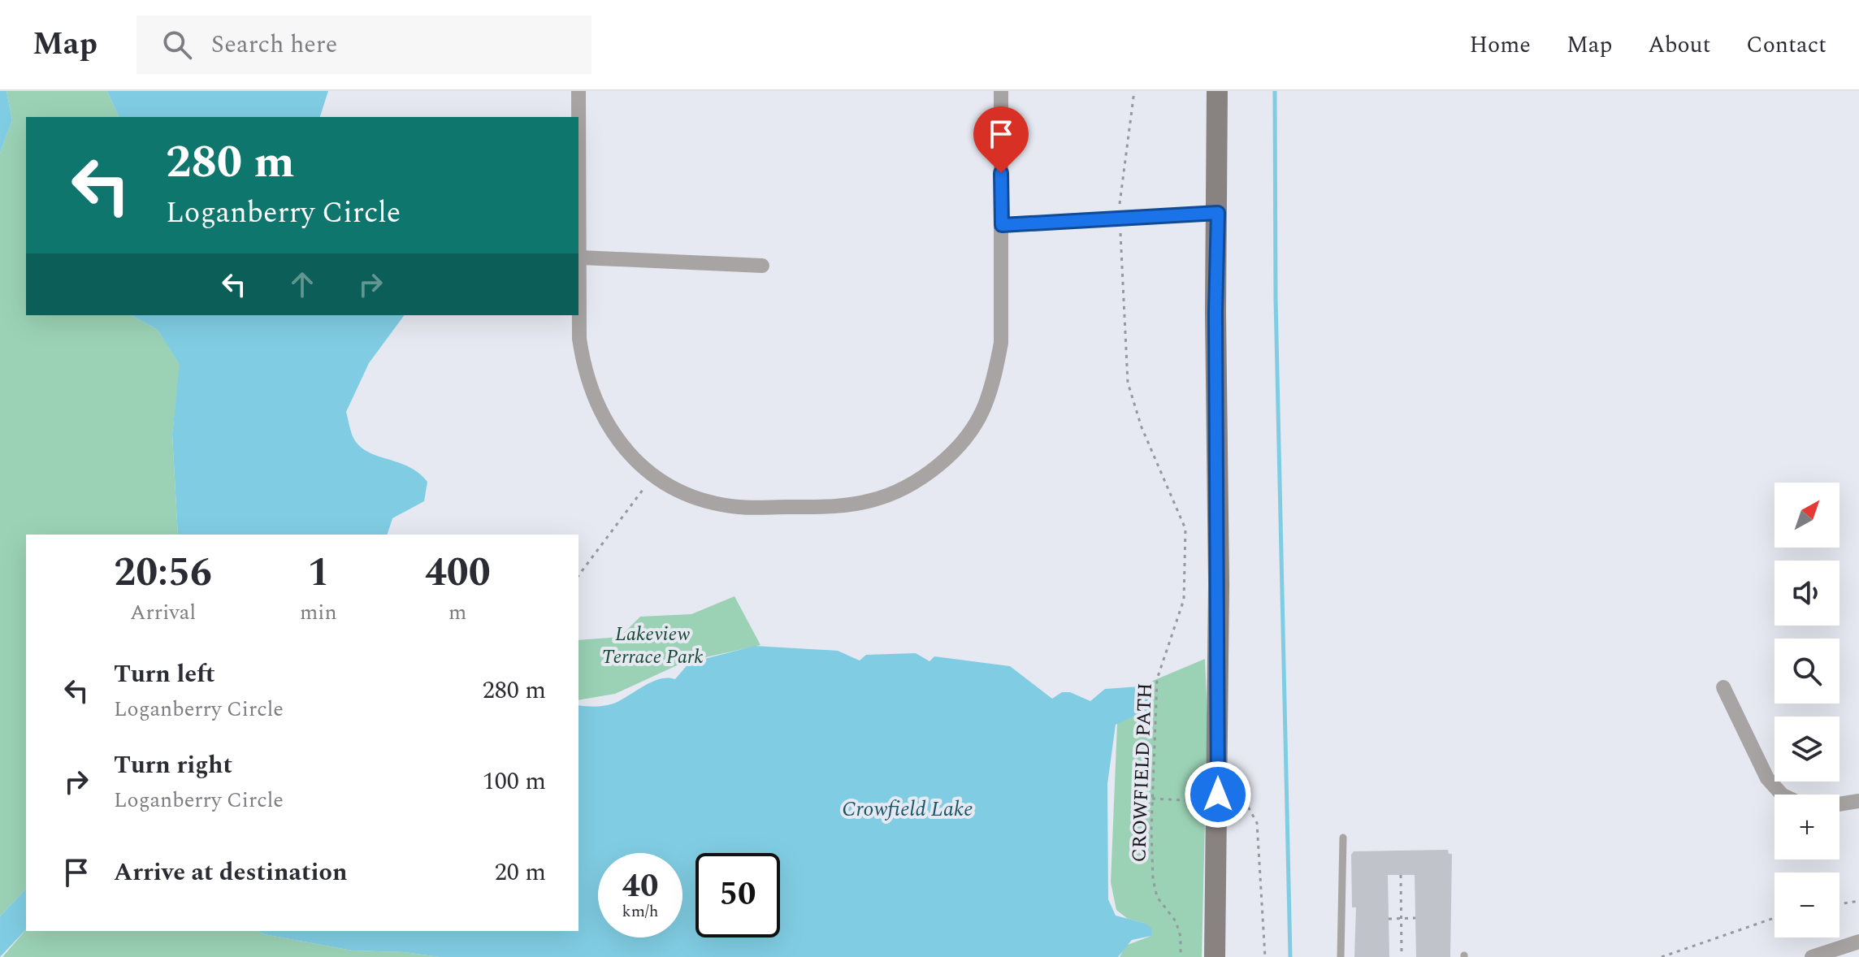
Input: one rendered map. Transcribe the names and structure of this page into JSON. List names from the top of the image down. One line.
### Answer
{"streets":{"path":["CROWFIELD PATH"]},"water":["Crowfield Lake"],"parks":["Lakeview Terrace Park"],"north":"top right","page":{"header":"Map","search":"Search here","nav":["Home","Map","About","Contact"],"turn":["280 m","Loganberry Circle"],"map_buttons":["+","−"],"eta":["20:56","Arrival","1","min","400","m"],"list":[{"name":"Turn left","note":"Loganberry Circle","value":"280 m"},{"name":"Turn right","note":"Loganberry Circle","value":"100 m"},{"name":"Arrive at destination","value":"20 m"}],"speed":"40 km/h","limit":"50"}}
